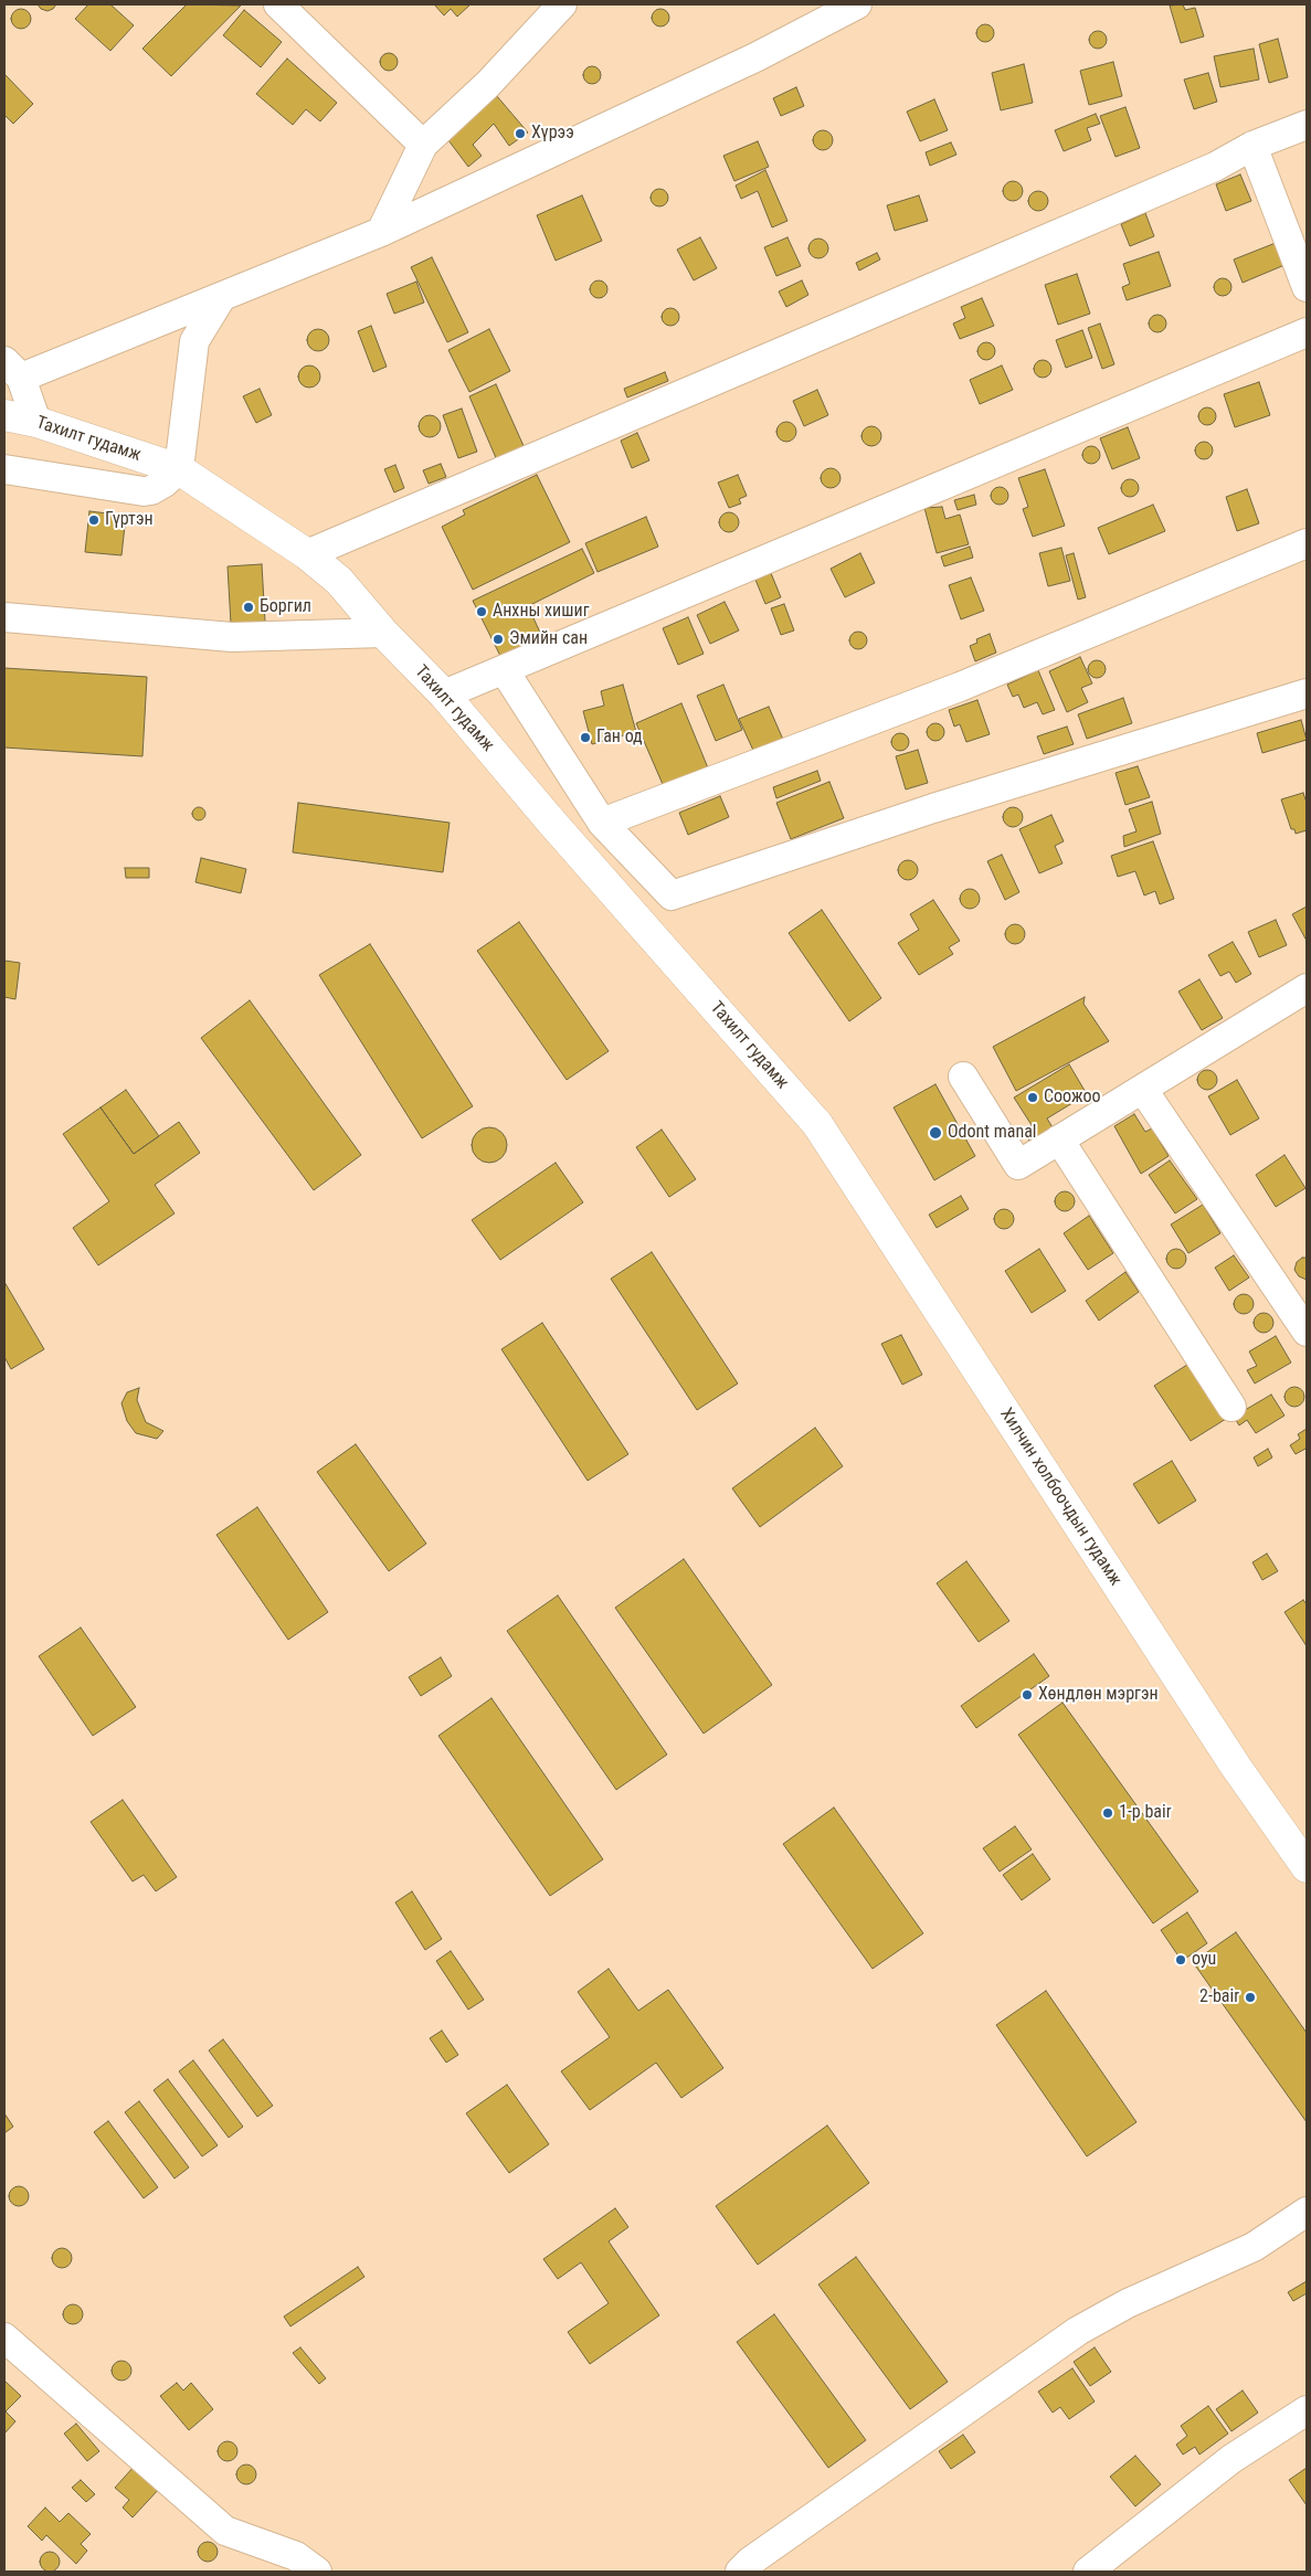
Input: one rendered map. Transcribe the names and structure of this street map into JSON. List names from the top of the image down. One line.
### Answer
{"streets":{"main road":["Тахилт гудамж","Хилчин холбоочдын гудамж"]},"crossings":[["Тахилт гудамж","Хилчин холбоочдын гудамж"]],"places":["Хүрээ","Гүртэн","Боргил","Анхны хишиг","Эмийн сан","Ган од","Соожоо","Odont manal","Хөндлөн мэргэн","1-p bair","oyu","2-bair"]}
